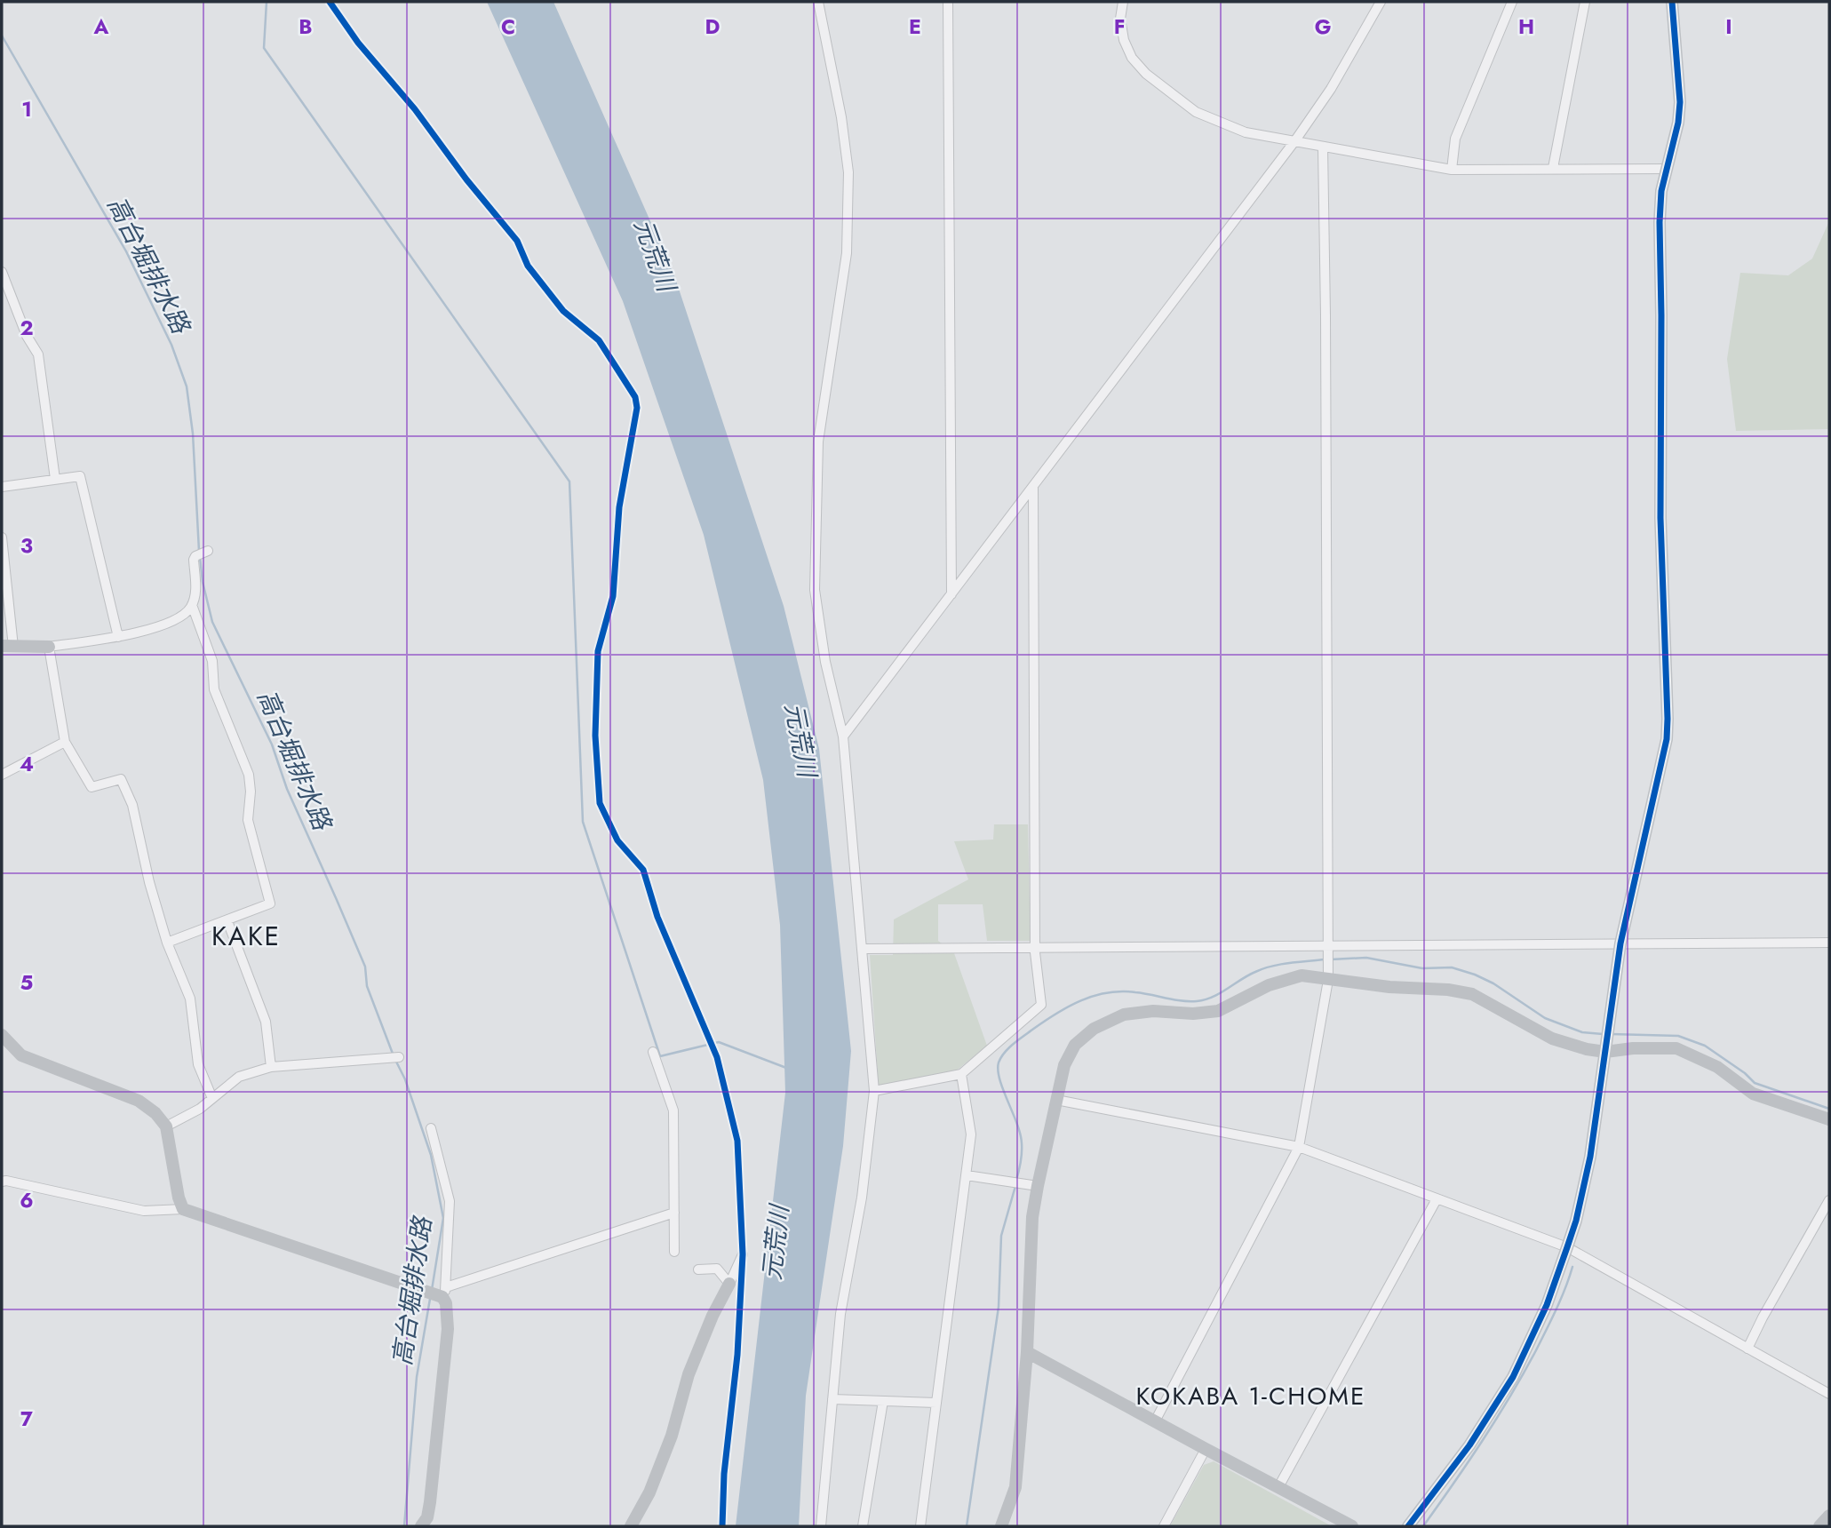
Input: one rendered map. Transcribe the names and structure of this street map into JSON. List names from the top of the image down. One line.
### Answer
{"districts":["KAKE","KOKABA 1-CHOME"],"water":["元荒川","高台堀排水路"],"grid":{"columns":["A","B","C","D","E","F","G","H","I"],"rows":["1","2","3","4","5","6","7"]}}
